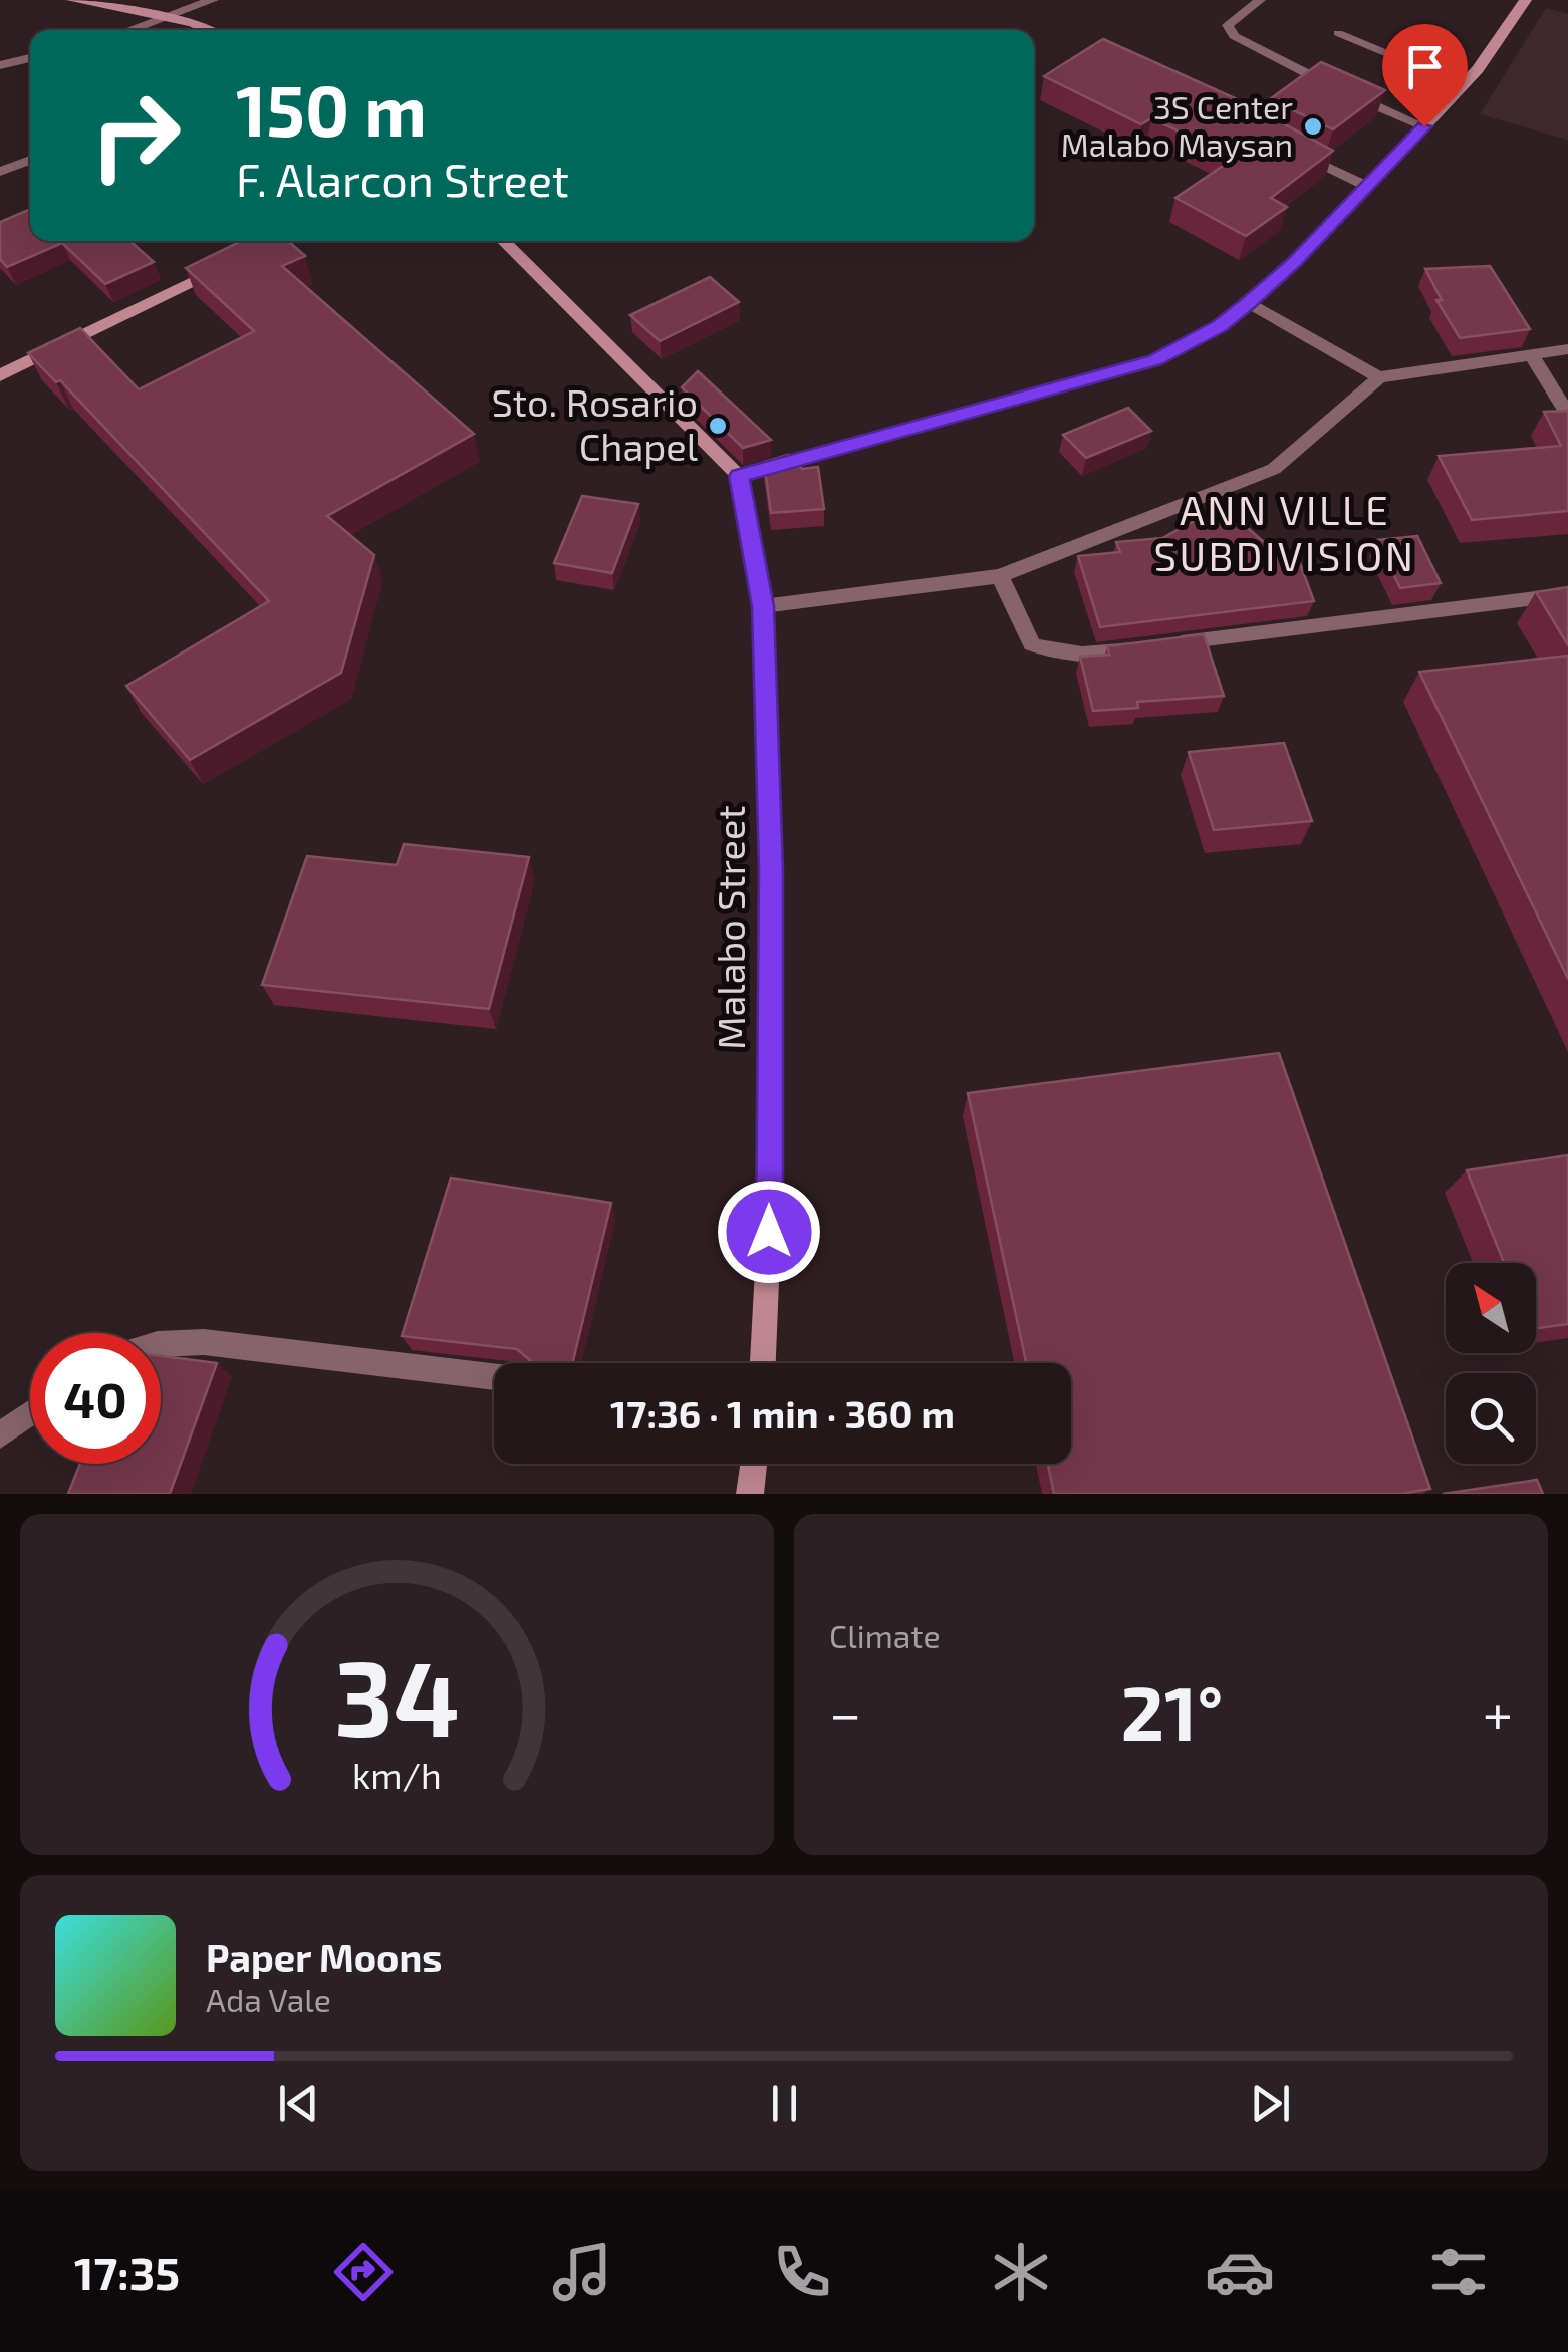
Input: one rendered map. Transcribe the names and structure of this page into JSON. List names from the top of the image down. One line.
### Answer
{"streets":{"street":["Malabo Street"]},"districts":["ANN VILLE SUBDIVISION"],"places":["3S Center Malabo Maysan","Sto. Rosario Chapel"],"north":"top left","page":{"turn":["150 m","F. Alarcon Street"],"limit":"40","trip":"17:36 · 1 min · 360 m","tile":"Climate","heat":["−","21°","+"],"song":["Paper Moons","Ada Vale"],"tabs":"17:35","gauge":["34","km/h"]}}
